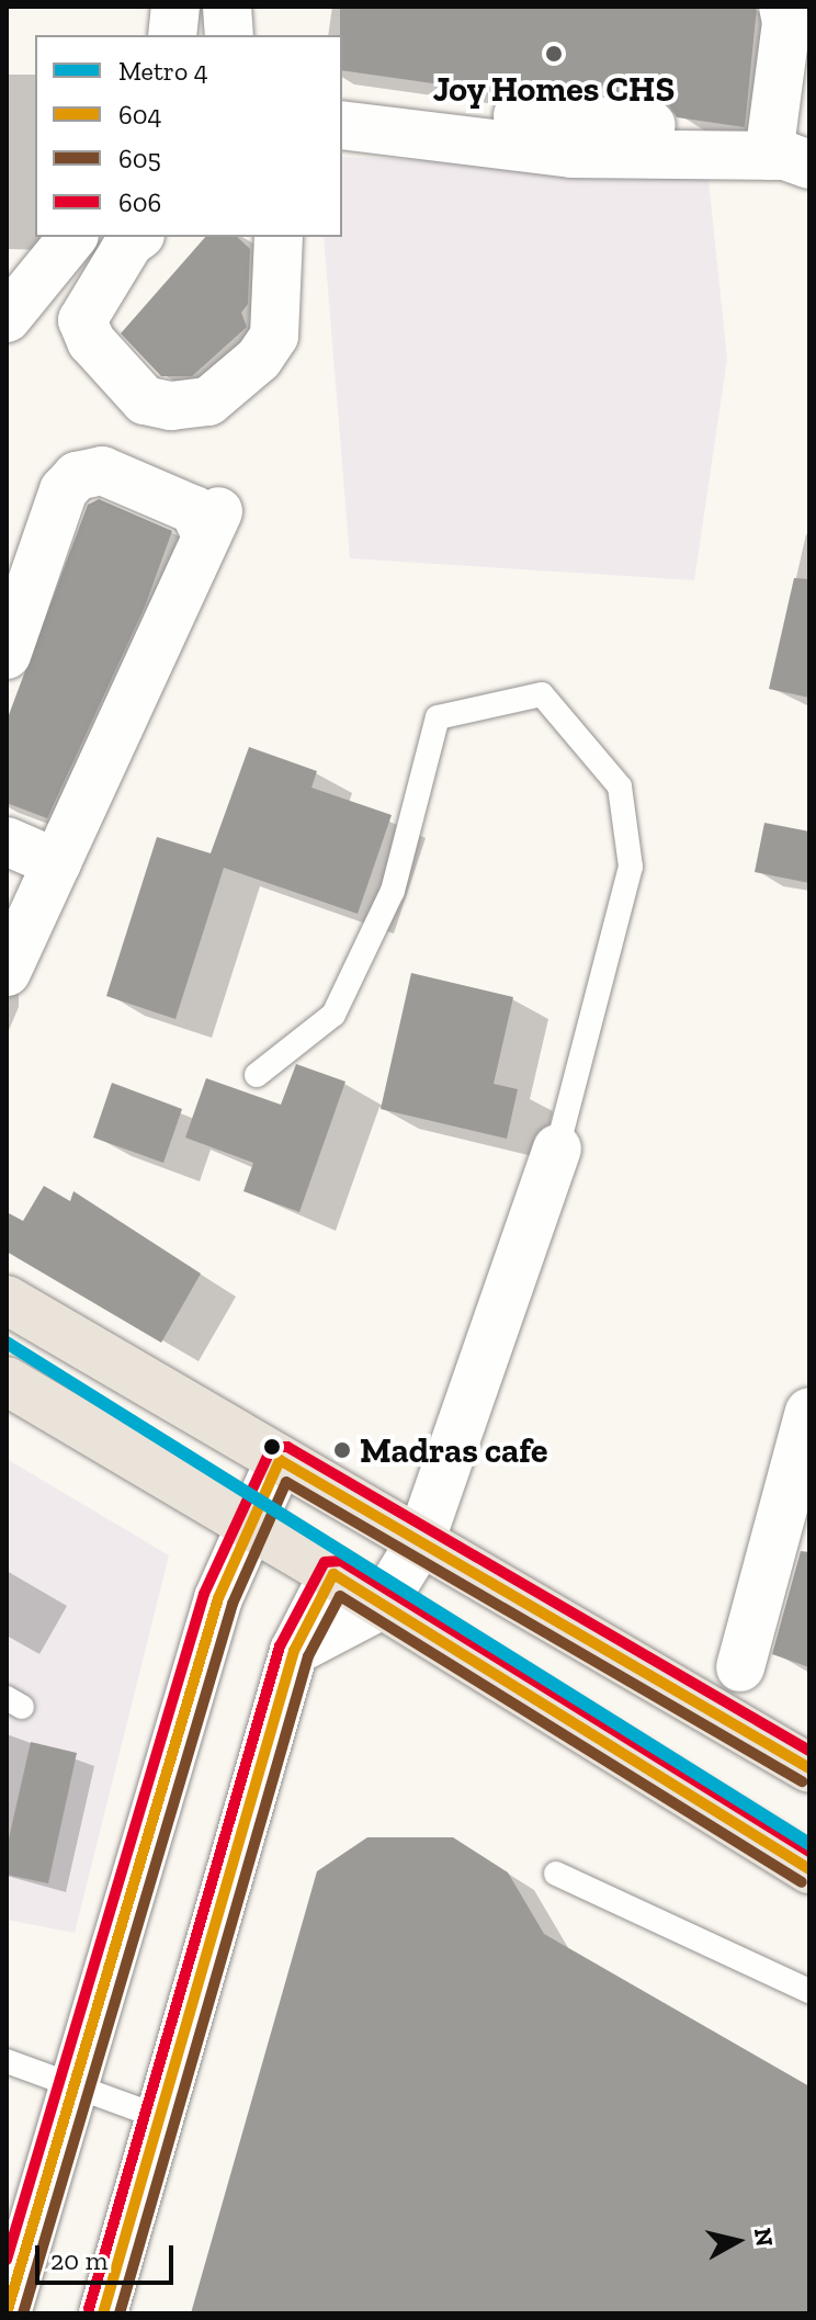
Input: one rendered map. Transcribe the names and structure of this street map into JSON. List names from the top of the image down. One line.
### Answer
{"places":["Joy Homes CHS","Madras cafe"],"lines":["metro line 4","transit line 606","transit line 604","transit line 605"],"legend":["Metro 4","604","605","606"],"scale_bar":"20 m","north":"right"}
